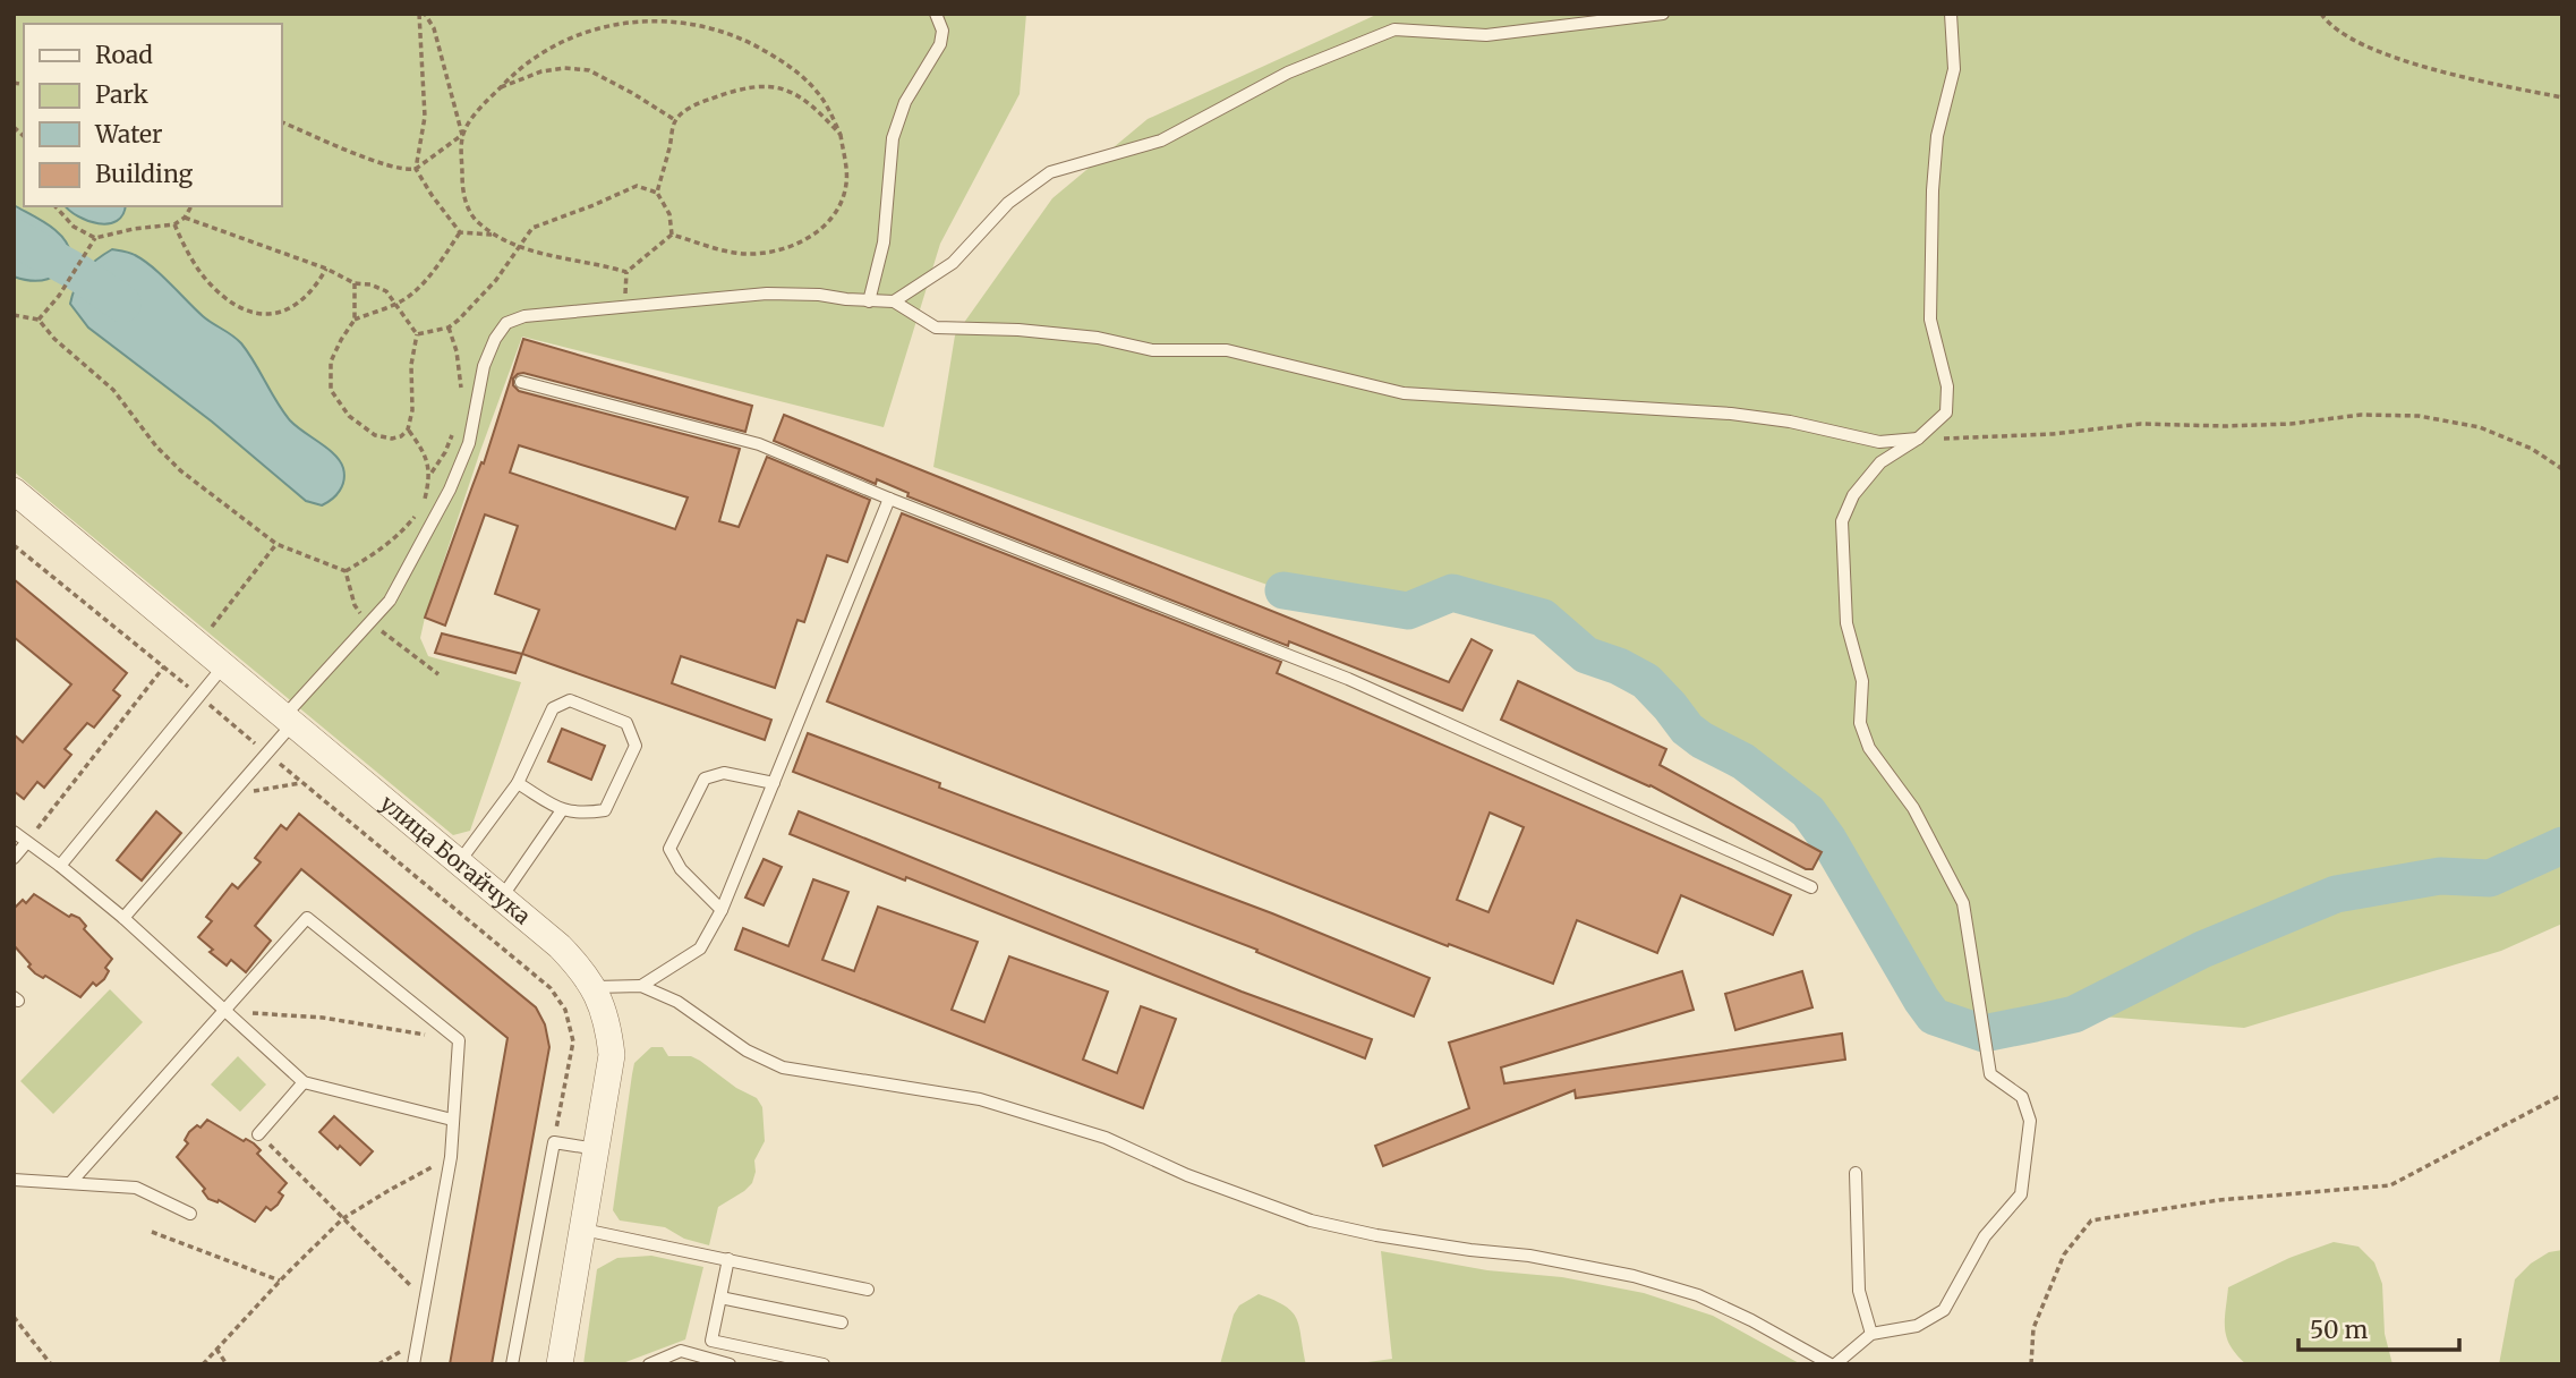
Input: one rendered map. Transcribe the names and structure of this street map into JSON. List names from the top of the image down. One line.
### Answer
{"streets":{"street":["улица Богайчука"]},"legend":["Road","Park","Water","Building"],"scale_bar":"50 m"}
